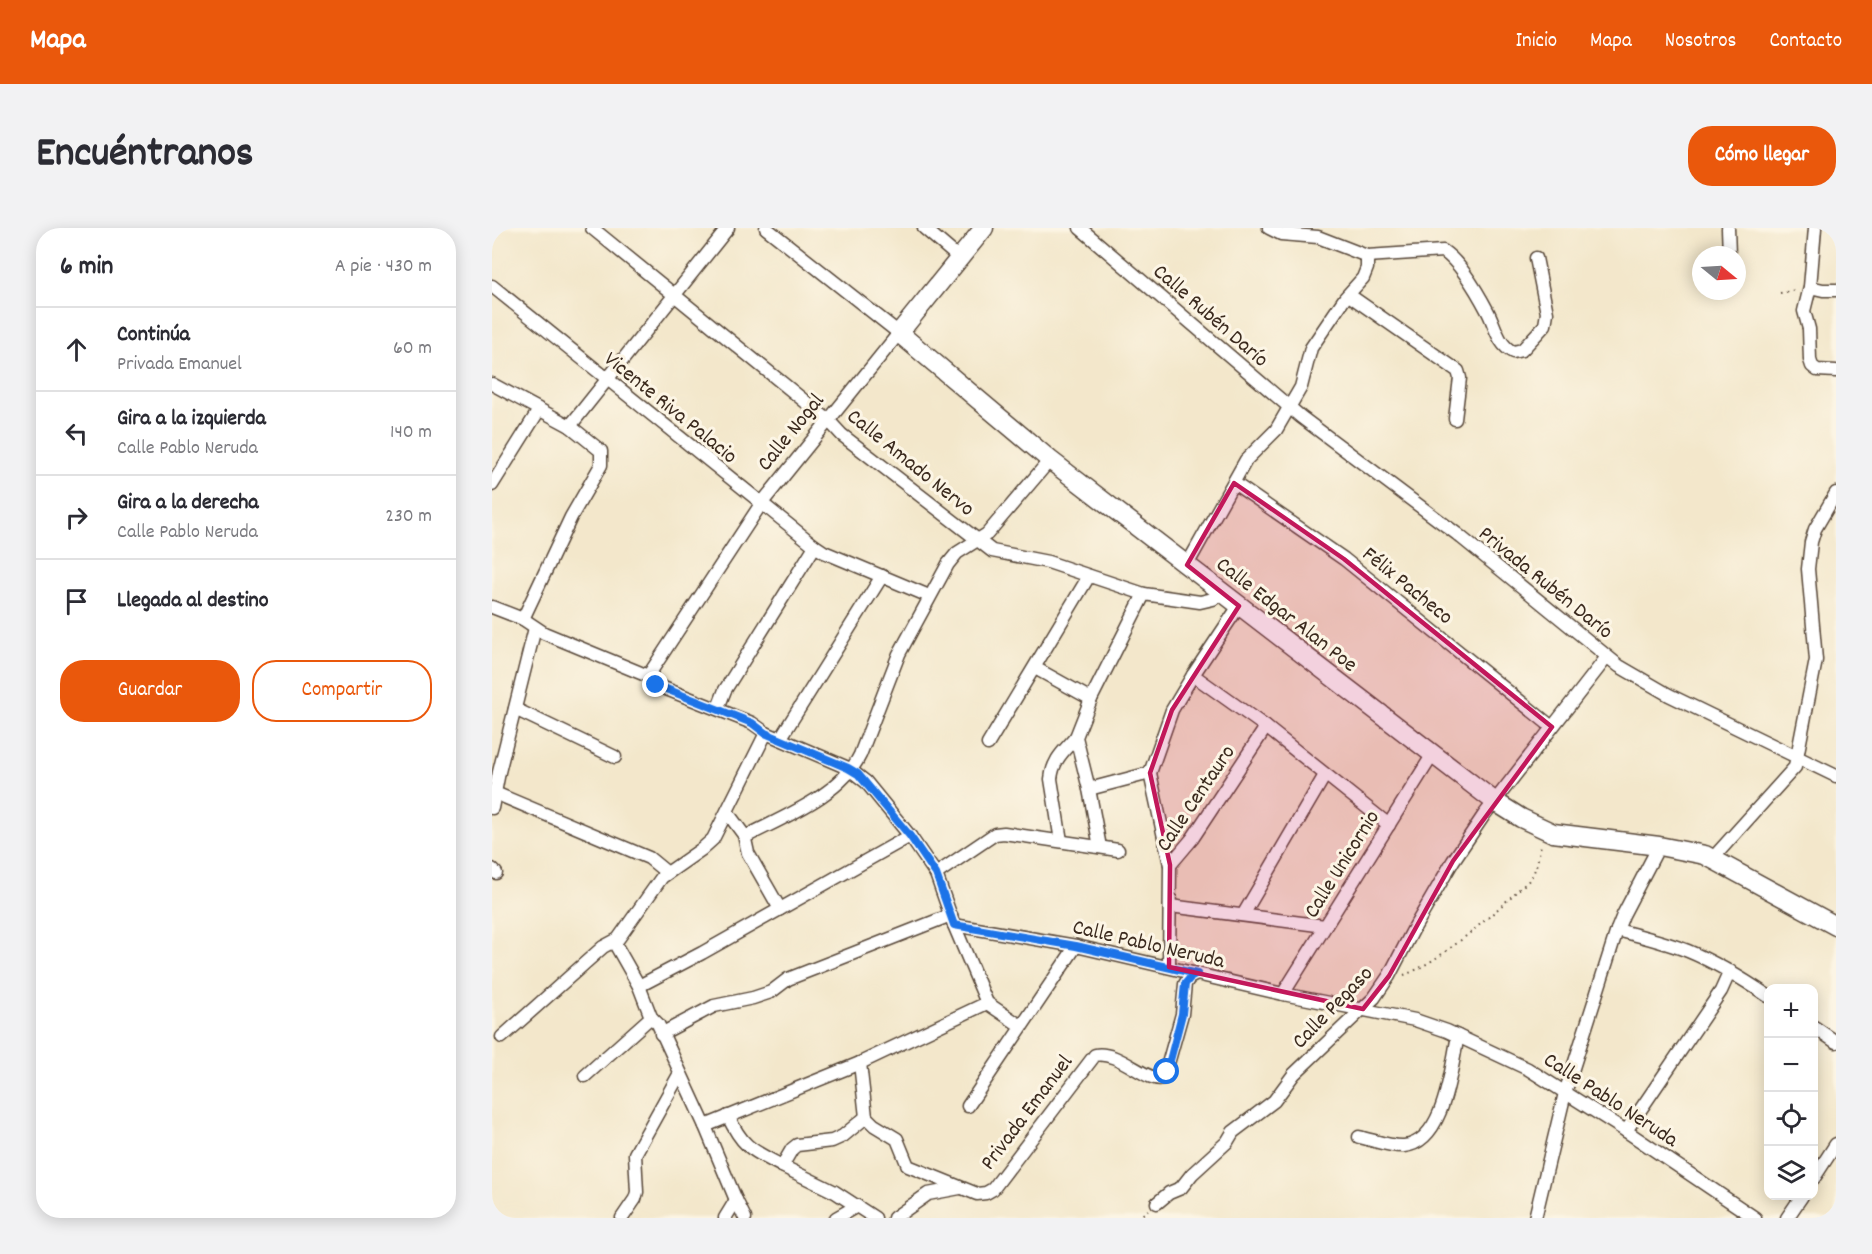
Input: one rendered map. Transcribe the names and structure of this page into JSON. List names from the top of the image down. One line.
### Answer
{"streets":{"street":["Calle Rubén Darío","Vicente Riva Palacio","Calle Nogal","Calle Amado Nervo","Privada Rubén Darío","Félix Pacheco","Calle Edgar Alan Poe","Calle Centauro","Calle Unicornio","Calle Pablo Neruda","Calle Pegaso","Privada Emanuel"]},"crossings":[["Calle Rubén Darío","Privada Rubén Darío"],["Vicente Riva Palacio","Calle Nogal"],["Calle Nogal","Calle Amado Nervo"],["Calle Nogal","Calle Edgar Alan Poe"],["Calle Amado Nervo","Calle Edgar Alan Poe"],["Privada Rubén Darío","Calle Pegaso"],["Félix Pacheco","Calle Pegaso"],["Calle Edgar Alan Poe","Calle Unicornio"],["Calle Edgar Alan Poe","Calle Pegaso"],["Calle Centauro","Calle Pablo Neruda"],["Calle Unicornio","Calle Pablo Neruda"],["Calle Pablo Neruda","Calle Pegaso"],["Calle Pablo Neruda","Privada Emanuel"]],"north":"right","page":{"header":"Mapa","nav":["Inicio","Mapa","Nosotros","Contacto"],"title":"Encuéntranos","buttons":["Cómo llegar",["Guardar","Compartir"]],"heading":["6 min","A pie · 430 m"],"list":[["Continúa","Privada Emanuel","60 m"],["Gira a la izquierda","Calle Pablo Neruda","140 m"],["Gira a la derecha","Calle Pablo Neruda","230 m"],"Llegada al destino"],"map_buttons":["+","−"]}}
